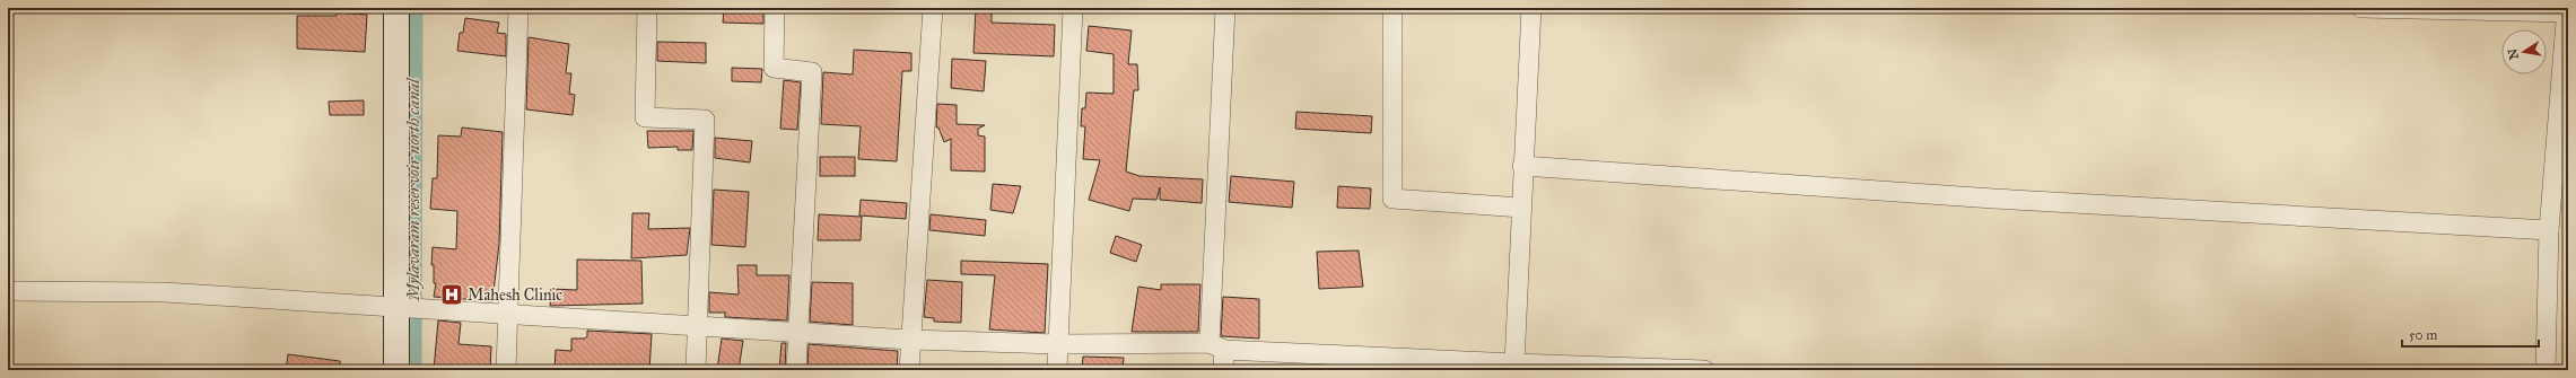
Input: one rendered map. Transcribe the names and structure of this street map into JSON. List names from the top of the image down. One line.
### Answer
{"water":["Mylavaram reservoir north canal"],"places":{"hospital":["Mahesh Clinic"]},"scale_bar":"50 m","north":"left"}
